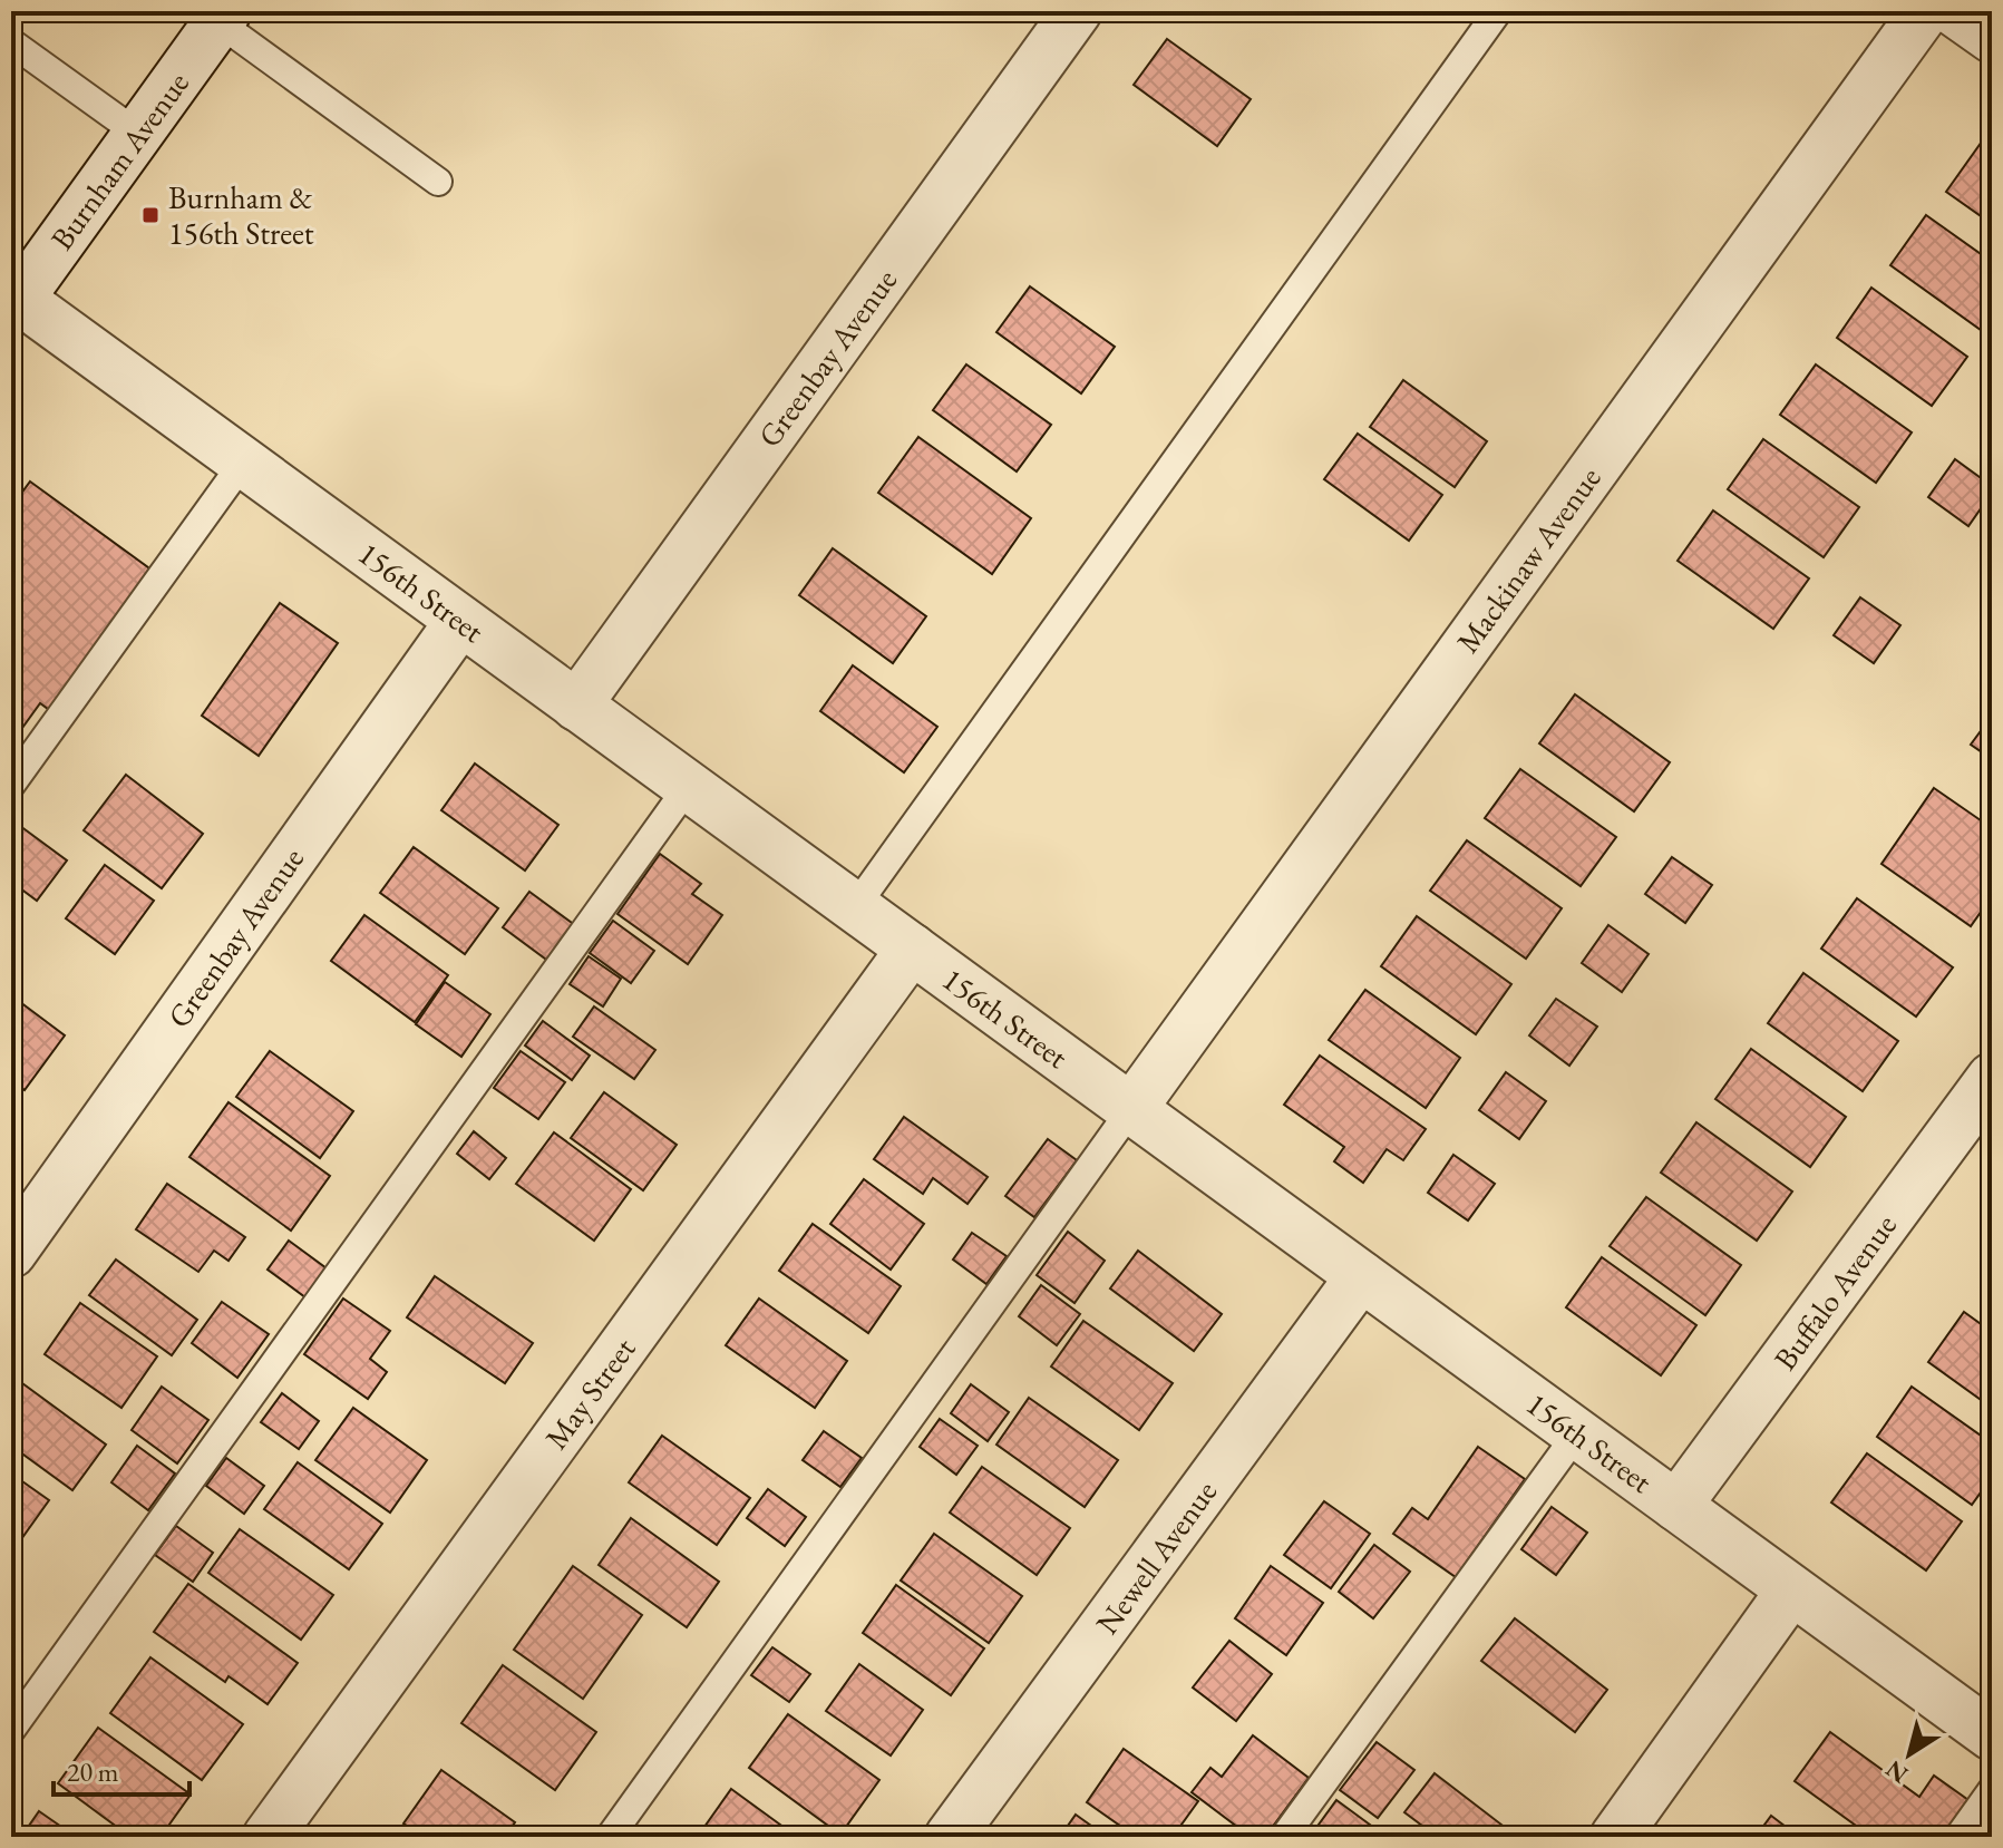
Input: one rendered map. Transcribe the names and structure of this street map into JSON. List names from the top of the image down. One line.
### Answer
{"streets":{"street":["Burnham Avenue","Greenbay Avenue","Mackinaw Avenue","156th Street","Buffalo Avenue","May Street","Newell Avenue"]},"crossings":[["Burnham Avenue","156th Street"],["Greenbay Avenue","156th Street"],["Mackinaw Avenue","156th Street"],["156th Street","Buffalo Avenue"],["156th Street","May Street"],["156th Street","Newell Avenue"]],"places":{"transit":["Burnham & 156th Street"]},"scale_bar":"20 m","north":"bottom left"}
